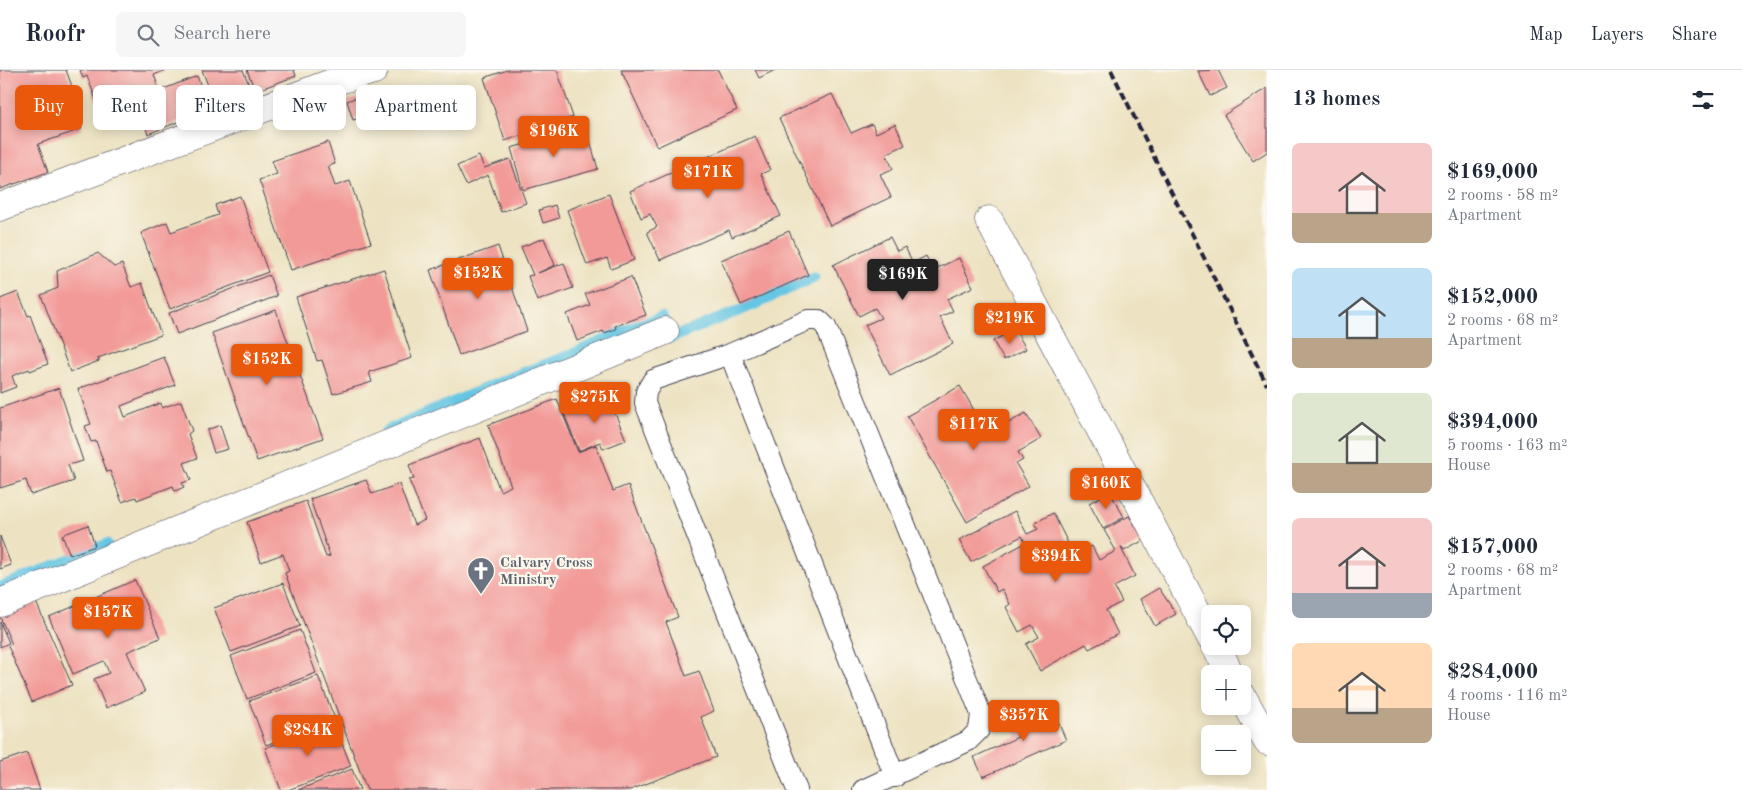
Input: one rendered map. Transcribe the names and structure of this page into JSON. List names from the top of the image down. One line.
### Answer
{"places":{"church":["Calvary Cross Ministry"]},"page":{"header":"Roofr","search":"Search here","nav":["Map","Layers","Share"],"heading":"13 homes","chip":["Buy","Rent","Filters","New","Apartment"],"price":["$196K","$171K","$152K","$169K","$219K","$152K","$275K","$117K","$160K","$394K","$157K","$357K","$284K"],"list":[{"name":"$169,000","note":"2 rooms · 58 m² · Apartment"},{"name":"$152,000","note":"2 rooms · 68 m² · Apartment"},{"name":"$394,000","note":"5 rooms · 163 m² · House"},{"name":"$157,000","note":"2 rooms · 68 m² · Apartment"},{"name":"$284,000","note":"4 rooms · 116 m² · House"}],"map_buttons":["+","−"]}}
